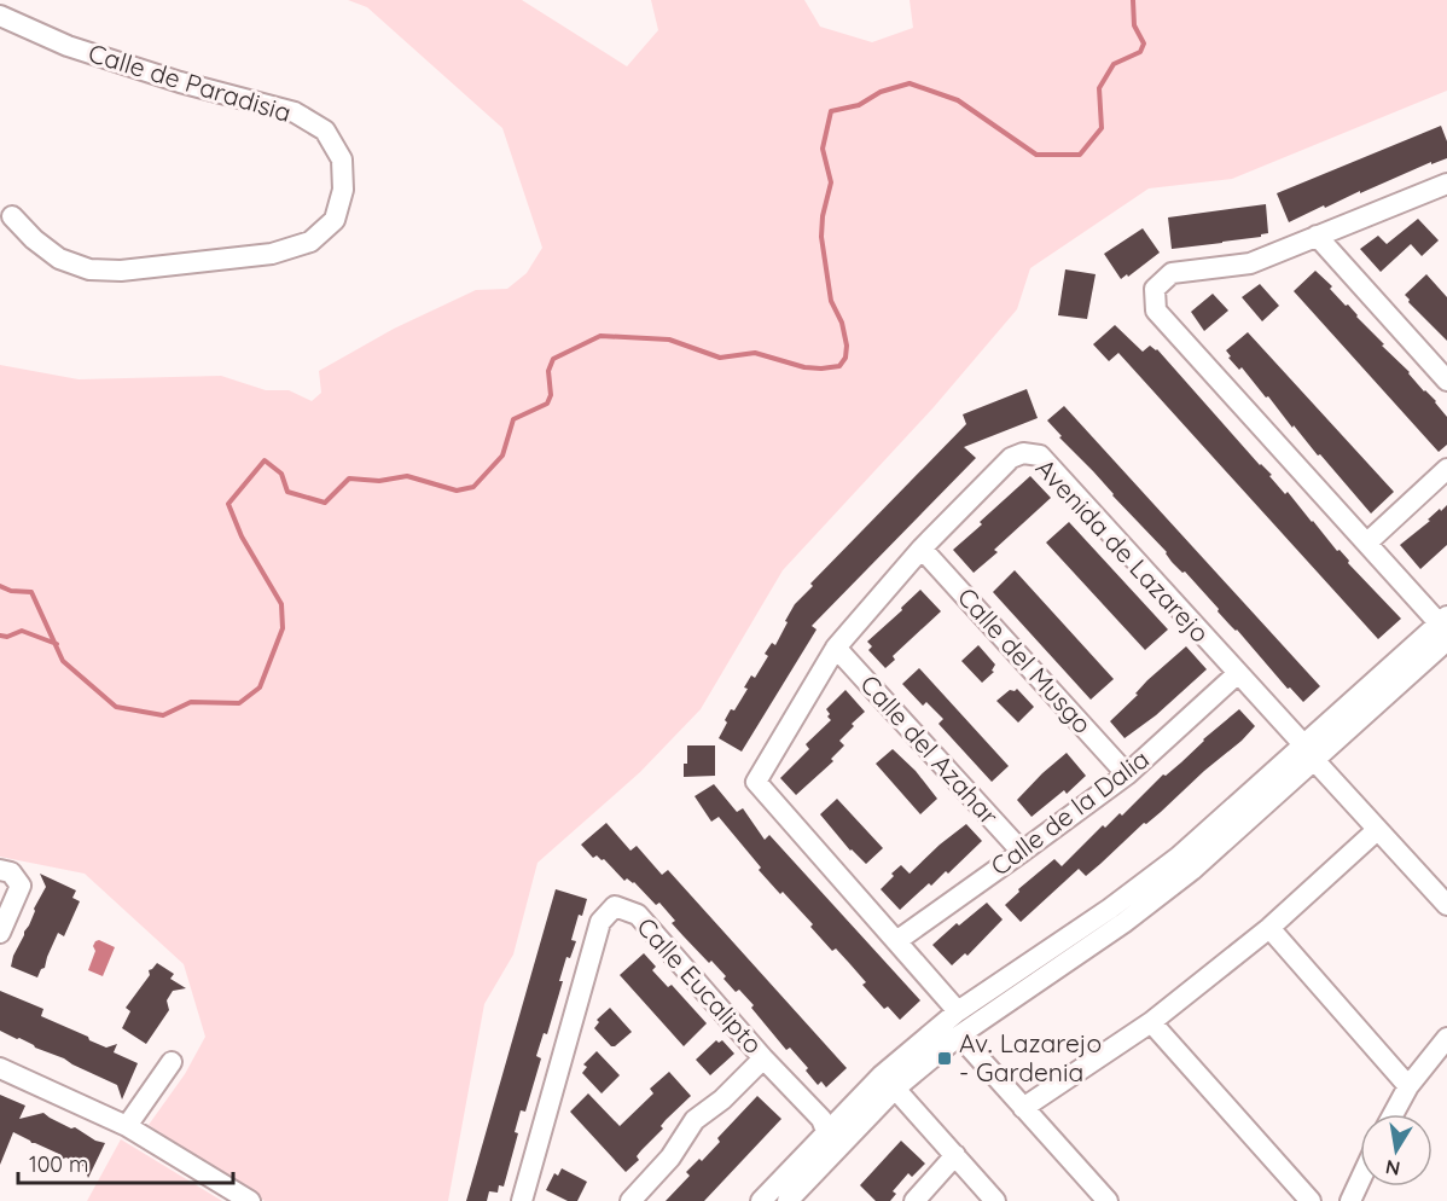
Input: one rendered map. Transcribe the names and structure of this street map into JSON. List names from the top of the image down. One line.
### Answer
{"streets":{"street":["Calle de Paradisia","Avenida de Lazarejo","Calle del Musgo","Calle del Azahar","Calle de la Dalia","Calle Eucalipto"]},"crossings":[["Avenida de Lazarejo","Calle del Musgo"],["Avenida de Lazarejo","Calle del Azahar"],["Avenida de Lazarejo","Calle de la Dalia"],["Calle del Musgo","Calle de la Dalia"],["Calle del Azahar","Calle de la Dalia"]],"places":{"transit":["Av. Lazarejo - Gardenia"]},"scale_bar":"100 m","north":"bottom"}
